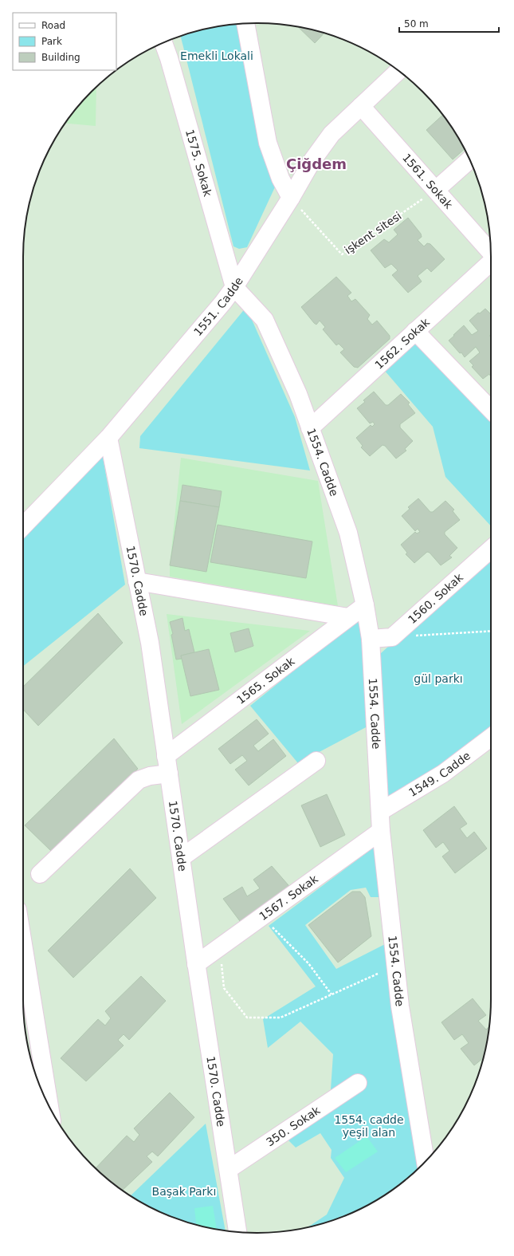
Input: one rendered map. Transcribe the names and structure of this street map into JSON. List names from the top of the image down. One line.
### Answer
{"streets":{"street":["1575. Sokak","1561. Sokak","1551. Cadde","1562. Sokak","1554. Cadde","1570. Cadde","1560. Sokak","1565. Sokak","1549. Cadde","1567. Sokak","350. Sokak"],"path":["işkent sitesi"]},"crossings":[["1575. Sokak","1551. Cadde"],["1575. Sokak","1554. Cadde"],["1561. Sokak","işkent sitesi"],["1561. Sokak","1551. Cadde"],["işkent sitesi","1551. Cadde"],["1551. Cadde","1554. Cadde"],["1551. Cadde","1570. Cadde"],["1562. Sokak","1554. Cadde"],["1554. Cadde","1565. Sokak"],["1554. Cadde","1549. Cadde"],["1554. Cadde","1567. Sokak"],["1570. Cadde","1565. Sokak"],["1570. Cadde","1567. Sokak"],["1570. Cadde","350. Sokak"]],"districts":["Çiğdem"],"parks":["Emekli Lokali","gül parkı","1554. cadde yeşil alan","Başak Parkı"],"legend":["Road","Park","Building"],"scale_bar":"50 m"}
